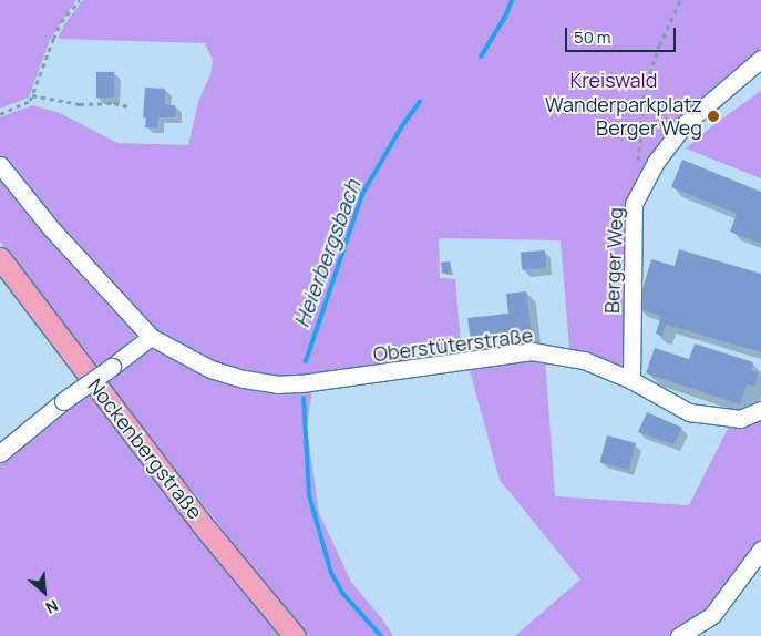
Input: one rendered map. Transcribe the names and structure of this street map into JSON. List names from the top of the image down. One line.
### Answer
{"streets":{"main road":["Nockenbergstraße"],"street":["Berger Weg","Oberstüterstraße"]},"crossings":[["Berger Weg","Oberstüterstraße"]],"water":["Heierbergsbach"],"parks":["Kreiswald"],"places":["Wanderparkplatz Berger Weg"],"scale_bar":"50 m","north":"bottom right"}
